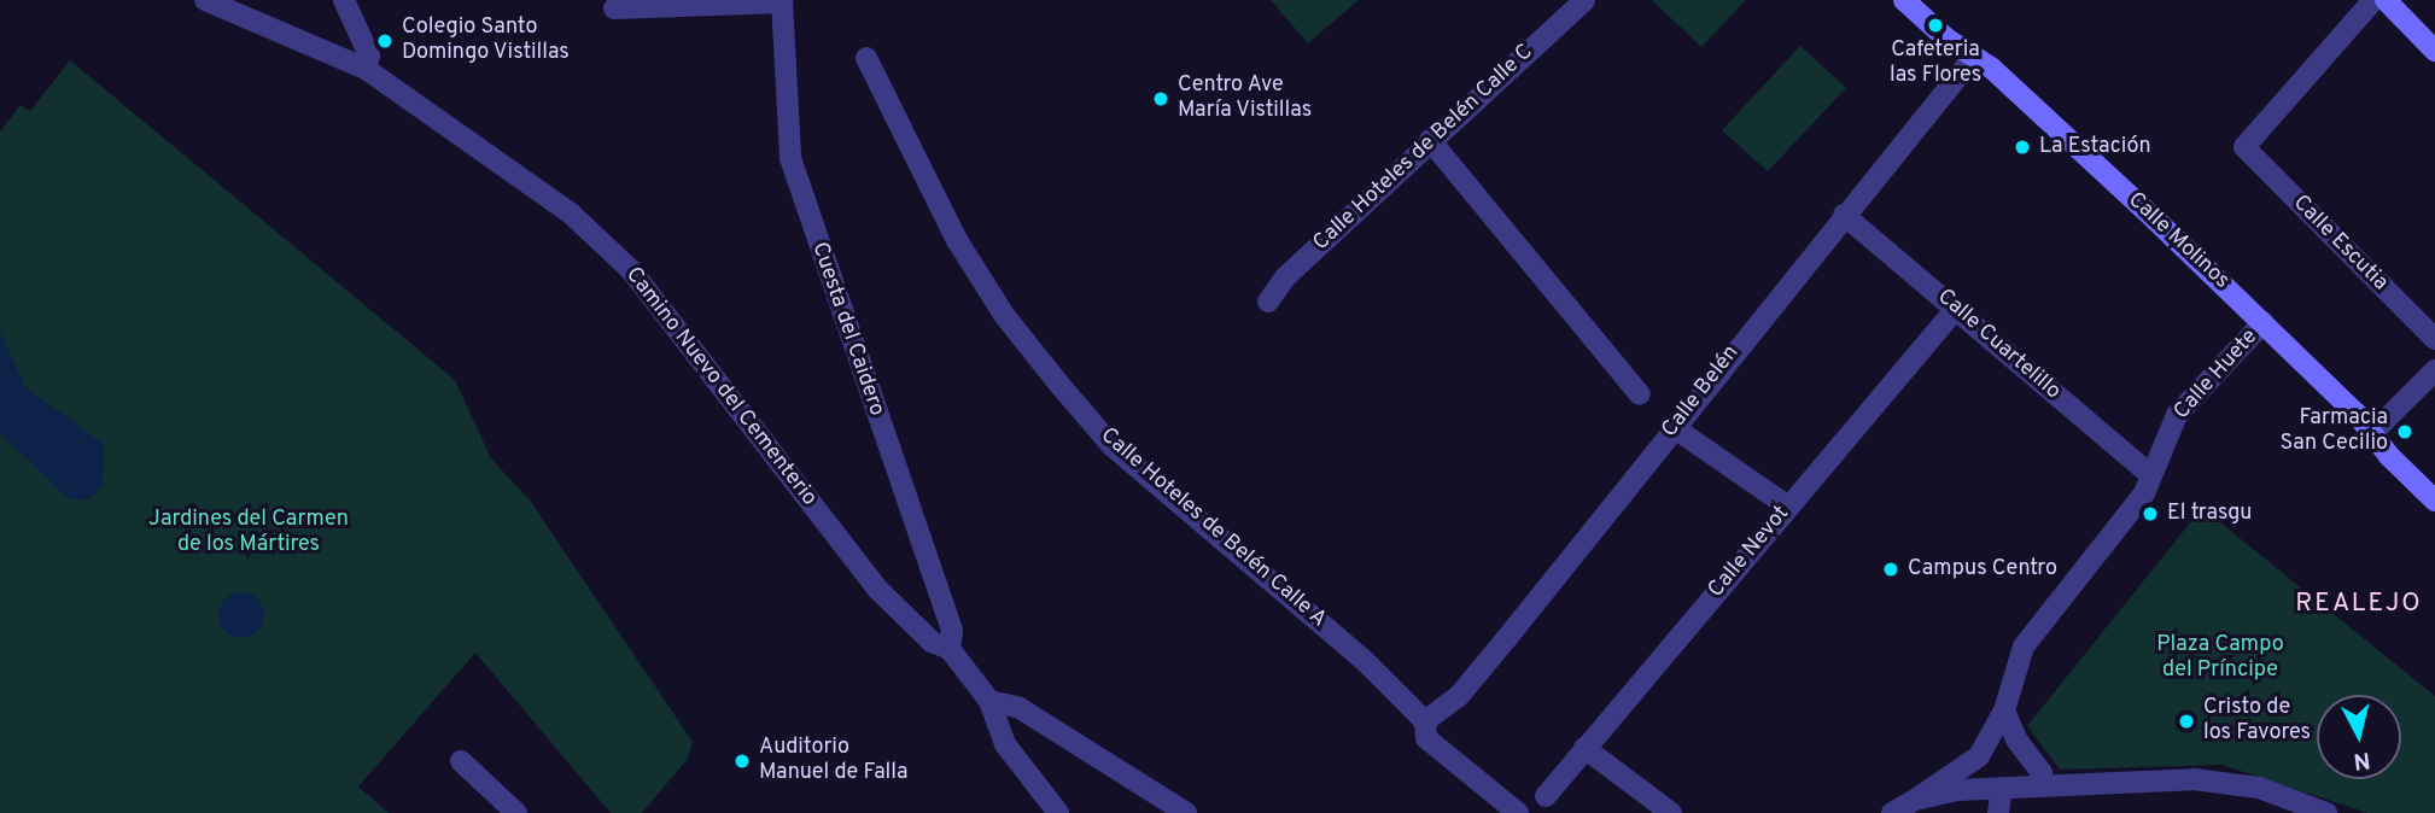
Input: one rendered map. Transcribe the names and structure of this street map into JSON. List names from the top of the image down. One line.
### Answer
{"streets":{"main road":["Calle Molinos"],"street":["Calle Hoteles de Belén Calle C","Calle Escutia","Cuesta del Caidero","Calle Cuartelillo","Calle Huete","Camino Nuevo del Cementerio","Calle Belén","Calle Hoteles de Belén Calle A","Calle Nevot"]},"crossings":[["Calle Molinos","Calle Huete"],["Calle Molinos","Calle Belén"],["Cuesta del Caidero","Camino Nuevo del Cementerio"],["Calle Cuartelillo","Calle Huete"],["Calle Cuartelillo","Calle Belén"],["Calle Cuartelillo","Calle Nevot"],["Calle Belén","Calle Hoteles de Belén Calle A"]],"districts":["REALEJO"],"parks":["Jardines del Carmen de los Mártires","Plaza Campo del Príncipe"],"places":["Cafeteria las Flores","Colegio Santo Domingo Vistillas","Centro Ave María Vistillas","La Estación","Farmacia San Cecilio","El trasgu","Campus Centro","Cristo de los Favores","Auditorio Manuel de Falla"],"north":"bottom"}
